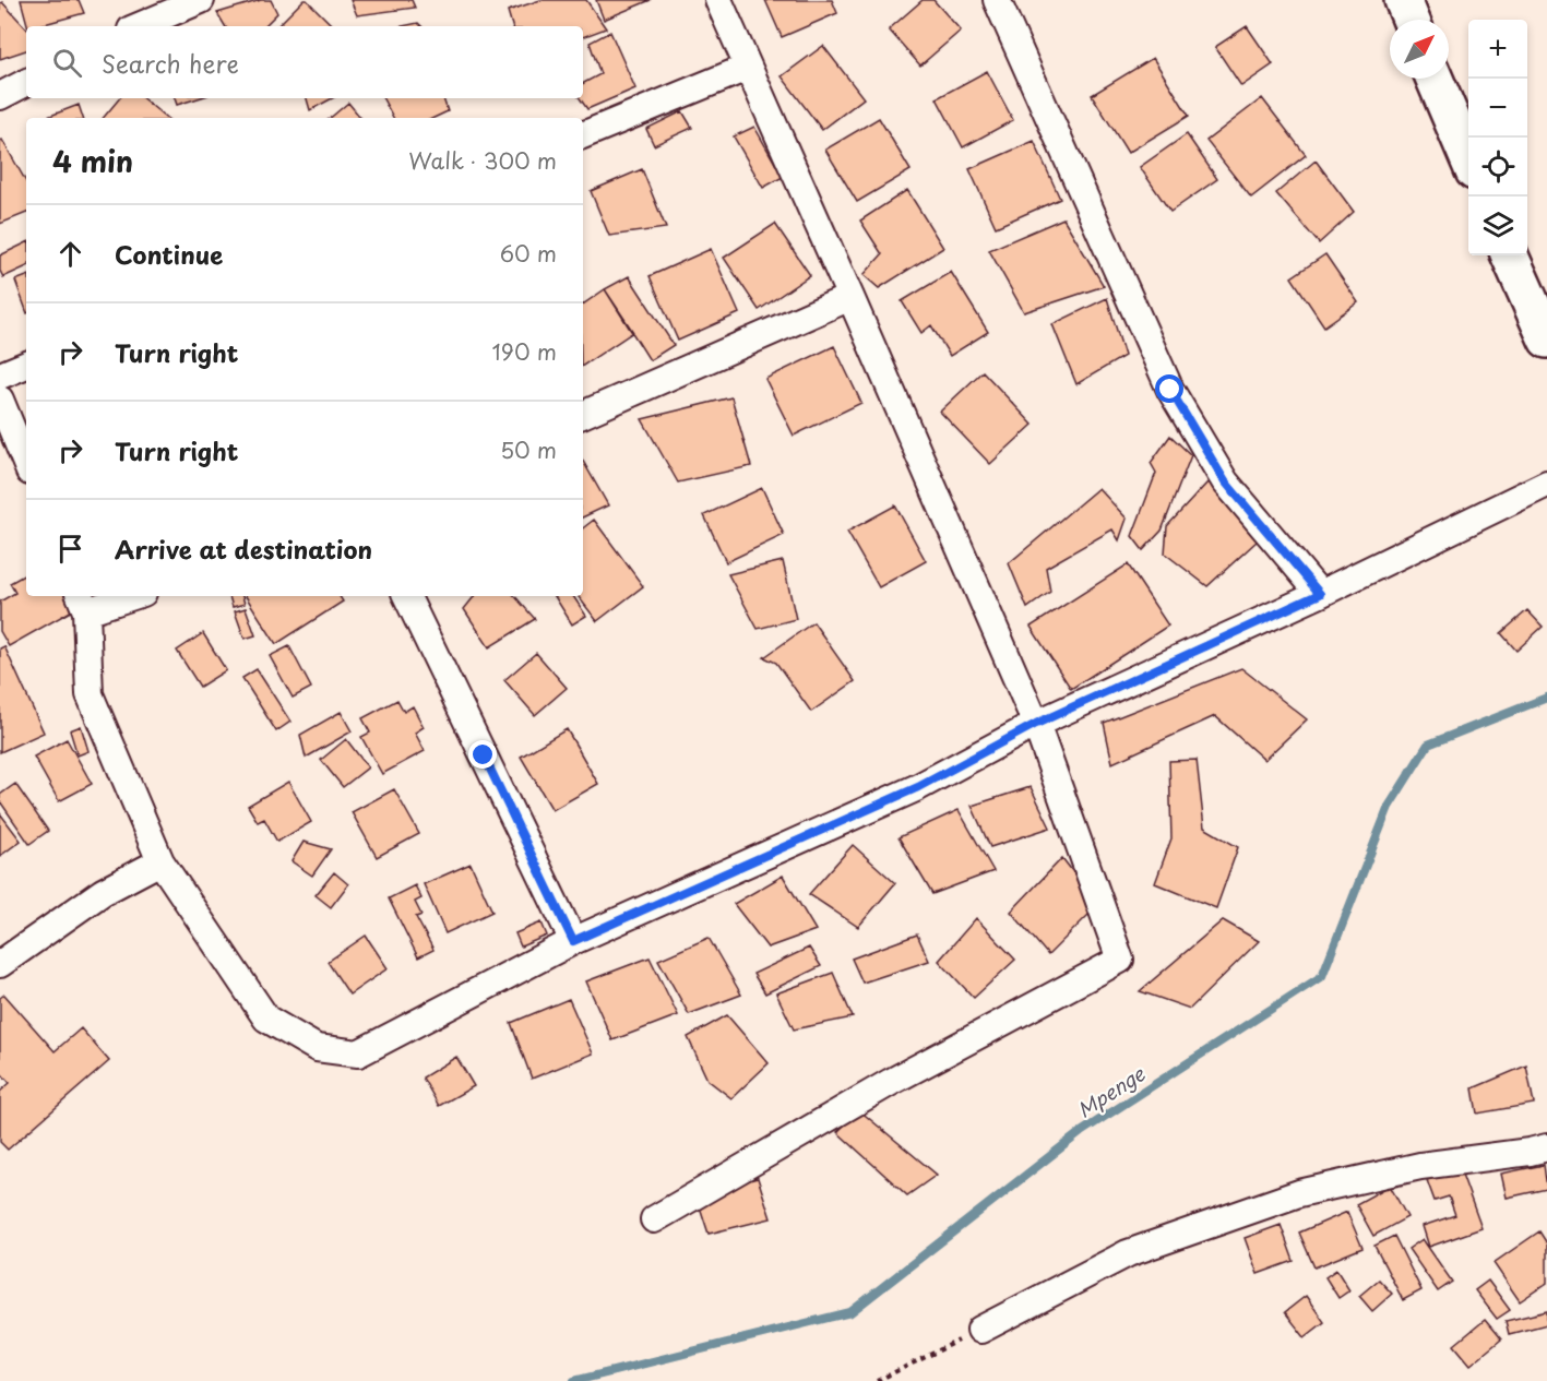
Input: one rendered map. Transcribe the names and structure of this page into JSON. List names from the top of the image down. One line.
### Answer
{"water":["Mpenge"],"north":"top right","page":{"map_buttons":["+","−"],"search":"Search here","heading":["4 min","Walk · 300 m"],"list":[["Continue","60 m"],["Turn right","190 m"],["Turn right","50 m"],"Arrive at destination"]}}
